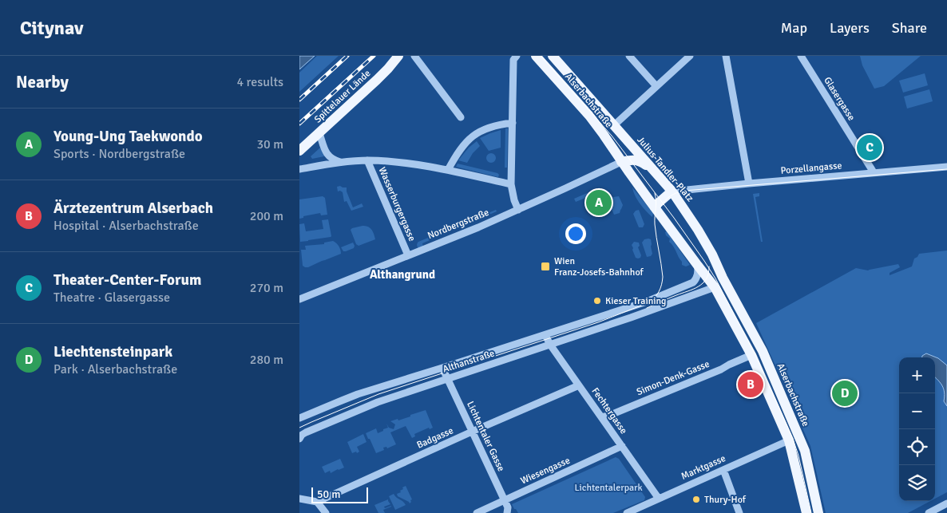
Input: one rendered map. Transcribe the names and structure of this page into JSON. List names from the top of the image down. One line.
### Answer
{"streets":{"main road":["Spittelauer Lände","Alserbachstraße","Julius-Tandler-Platz"],"street":["Glasergasse","Porzellangasse","Wasserburgergasse","Nordbergstraße","Althanstraße","Simon-Denk-Gasse","Fechtergasse","Lichtentaler Gasse","Badgasse","Marktgasse","Wiesengasse"]},"crossings":[["Glasergasse","Porzellangasse"],["Alserbachstraße","Julius-Tandler-Platz"],["Alserbachstraße","Nordbergstraße"],["Porzellangasse","Julius-Tandler-Platz"],["Wasserburgergasse","Nordbergstraße"],["Althanstraße","Fechtergasse"],["Althanstraße","Lichtentaler Gasse"],["Simon-Denk-Gasse","Fechtergasse"],["Fechtergasse","Badgasse"],["Fechtergasse","Marktgasse"],["Fechtergasse","Wiesengasse"],["Lichtentaler Gasse","Badgasse"],["Lichtentaler Gasse","Wiesengasse"]],"districts":["Althangrund"],"parks":["Lichtentalerpark"],"places":{"transit":["Wien Franz-Josefs-Bahnhof"],"other":["Kieser Training","Thury-Hof"]},"scale_bar":"50 m","page":{"header":"Citynav","nav":["Map","Layers","Share"],"heading":["Nearby","4 results"],"list":[{"mark":"A","name":"Young-Ung Taekwondo","note":"Sports · Nordbergstraße","value":"30 m"},{"mark":"B","name":"Ärztezentrum Alserbach","note":"Hospital · Alserbachstraße","value":"200 m"},{"mark":"C","name":"Theater-Center-Forum","note":"Theatre · Glasergasse","value":"270 m"},{"mark":"D","name":"Liechtensteinpark","note":"Park · Alserbachstraße","value":"280 m"}],"pins":["C","A","B","D"],"map_buttons":["+","−"],"scale":"50 m"}}
